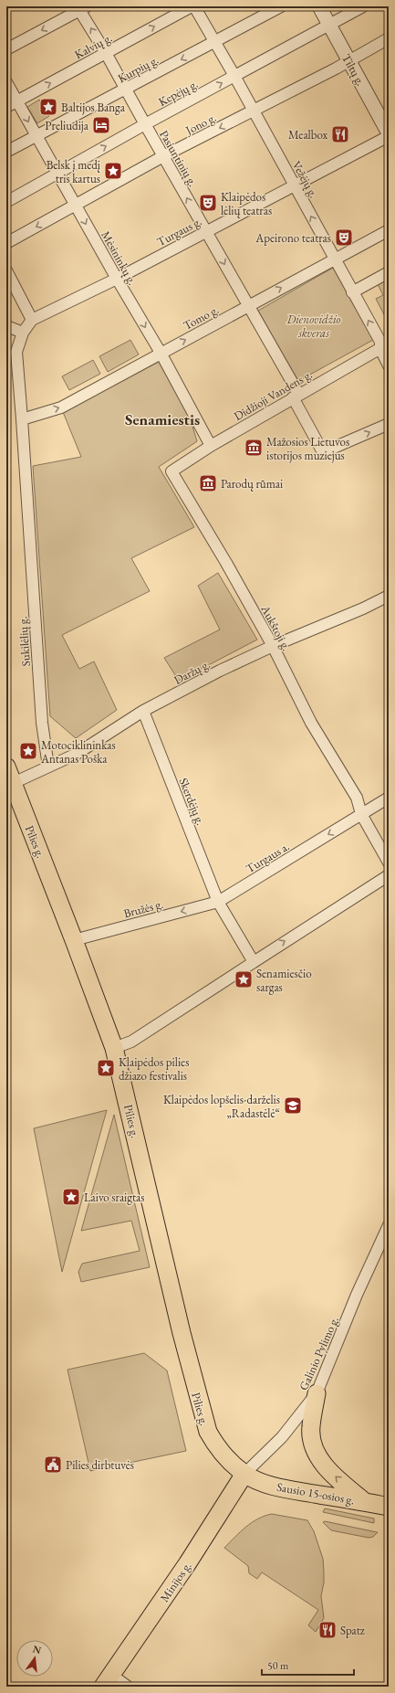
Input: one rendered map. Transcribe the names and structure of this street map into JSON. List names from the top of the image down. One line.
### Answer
{"streets":{"main road":["Pilies g.","Sausio 15-osios g.","Minijos g."],"street":["Kalvių g.","Kurpių g.","Tiltų g.","Kepėjų g.","Jono g.","Pasiuntinių g.","Vežėjų g.","Turgaus g.","Mėsininkų g.","Tomo g.","Didžioji Vandens g.","Aukštoji g.","Sukilėlių g.","Daržų g.","Skerdėjų g.","Turgaus a.","Bružės g.","Galinio Pylimo g."]},"crossings":[["Kalvių g.","Pasiuntinių g."],["Kalvių g.","Mėsininkų g."],["Kurpių g.","Pasiuntinių g."],["Kurpių g.","Vežėjų g."],["Kurpių g.","Mėsininkų g."],["Tiltų g.","Kepėjų g."],["Tiltų g.","Jono g."],["Tiltų g.","Turgaus g."],["Kepėjų g.","Pasiuntinių g."],["Kepėjų g.","Vežėjų g."],["Kepėjų g.","Mėsininkų g."],["Jono g.","Pasiuntinių g."],["Jono g.","Vežėjų g."],["Jono g.","Mėsininkų g."],["Pasiuntinių g.","Turgaus g."],["Pasiuntinių g.","Tomo g."],["Pasiuntinių g.","Didžioji Vandens g."],["Vežėjų g.","Turgaus g."],["Vežėjų g.","Tomo g."],["Vežėjų g.","Didžioji Vandens g."],["Turgaus g.","Mėsininkų g."],["Turgaus g.","Sukilėlių g."],["Mėsininkų g.","Tomo g."],["Mėsininkų g.","Didžioji Vandens g."],["Tomo g.","Sukilėlių g."],["Didžioji Vandens g.","Aukštoji g."],["Aukštoji g.","Daržų g."],["Aukštoji g.","Turgaus a."],["Sukilėlių g.","Daržų g."],["Daržų g.","Skerdėjų g."],["Daržų g.","Pilies g."],["Skerdėjų g.","Turgaus a."],["Skerdėjų g.","Bružės g."],["Pilies g.","Bružės g."],["Pilies g.","Galinio Pylimo g."],["Pilies g.","Sausio 15-osios g."],["Pilies g.","Minijos g."],["Turgaus a.","Bružės g."],["Galinio Pylimo g.","Sausio 15-osios g."],["Galinio Pylimo g.","Minijos g."],["Sausio 15-osios g.","Minijos g."]],"one_way":["Kepėjų g.","Jono g.","Vežėjų g.","Mėsininkų g.","Tomo g."],"districts":["Senamiestis"],"parks":["Dienovidžio skveras"],"places":{"place":["Baltijos Banga","Belsk į medį tris kartus","Motociklininkas Antanas Poška","Senamiesčio sargas","Klaipėdos pilies džiazo festivalis","Laivo sraigtas"],"hotel":["Preliudija"],"restaurant":["Mealbox","Spatz"],"theatre":["Klaipėdos lėlių teatras","Apeirono teatras"],"museum":["Mažosios Lietuvos istorijos muziejus","Parodų rūmai"],"school or university":["Klaipėdos lopšelis-darželis „Radastėlė“"],"public building":["Pilies dirbtuvės"]},"scale_bar":"50 m","north":"top"}
